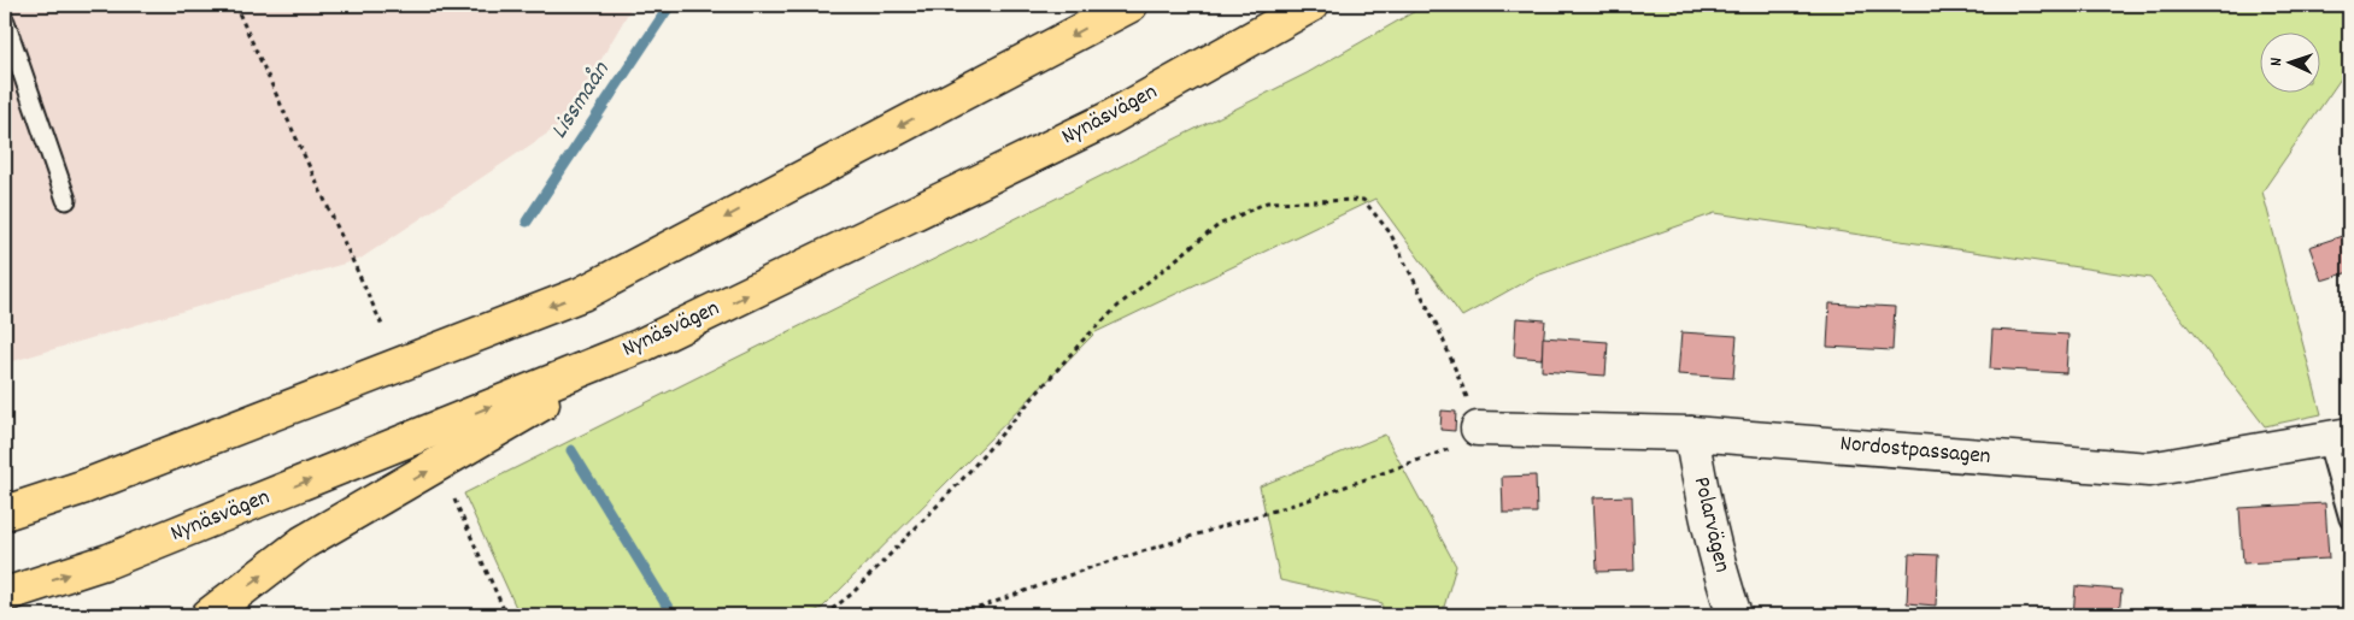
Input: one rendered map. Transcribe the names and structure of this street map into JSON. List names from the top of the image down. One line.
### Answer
{"streets":{"highway":["Nynäsvägen"],"street":["Nordostpassagen","Polarvägen"]},"crossings":[["Nordostpassagen","Polarvägen"]],"water":["Lissmaån"],"north":"left"}
